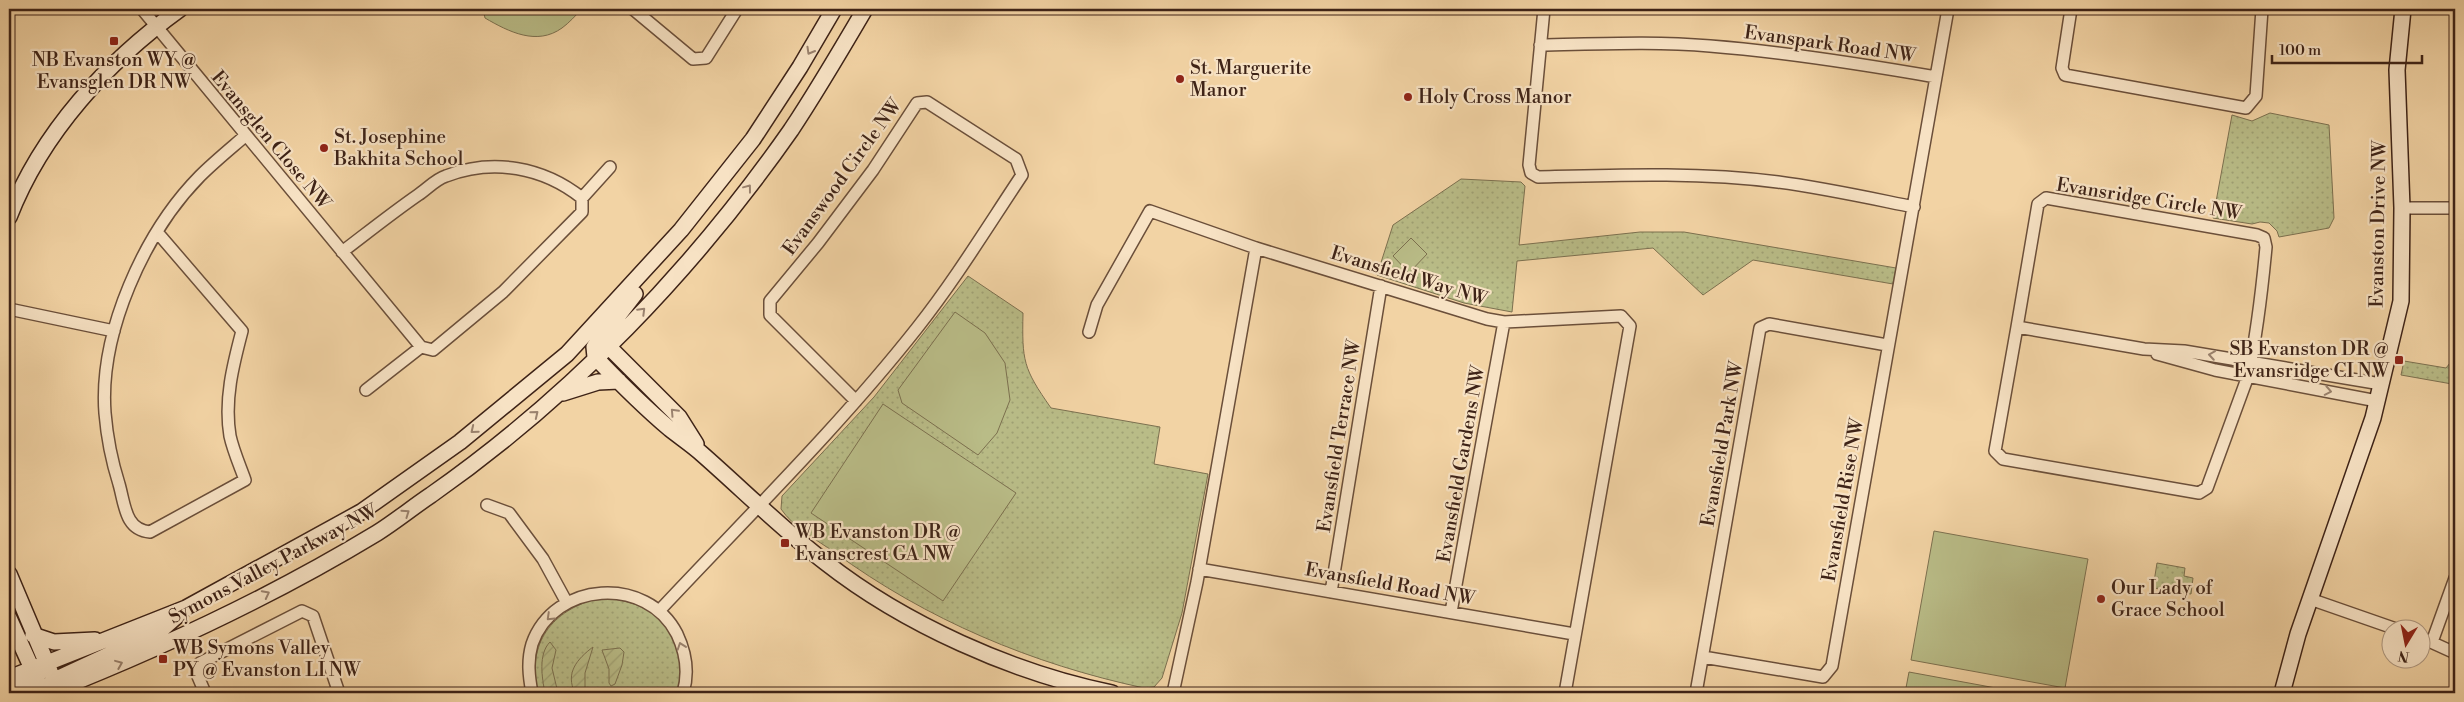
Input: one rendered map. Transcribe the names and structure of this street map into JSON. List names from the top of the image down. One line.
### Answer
{"streets":{"main road":["Evanston Drive NW","Symons Valley Parkway NW"],"street":["Evanspark Road NW","Evansglen Close NW","Evanswood Circle NW","Evansridge Circle NW","Evansfield Way NW","Evansfield Terrace NW","Evansfield Park NW","Evansfield Gardens NW","Evansfield Rise NW","Evansfield Road NW"]},"crossings":[["Evanspark Road NW","Evansfield Rise NW"],["Evansfield Way NW","Evansfield Terrace NW"],["Evansfield Way NW","Evansfield Gardens NW"],["Evansfield Way NW","Evansfield Road NW"],["Evansfield Terrace NW","Evansfield Road NW"],["Evansfield Park NW","Evansfield Rise NW"],["Evansfield Gardens NW","Evansfield Road NW"]],"places":{"transit":["NB Evanston WY @ Evansglen DR NW","SB Evanston DR @ Evansridge CI NW","WB Evanston DR @ Evanscrest GA NW","WB Symons Valley PY @ Evanston LI NW"],"other":["St. Marguerite Manor","Holy Cross Manor","St. Josephine Bakhita School","Our Lady of Grace School"]},"scale_bar":"100 m","north":"bottom"}
